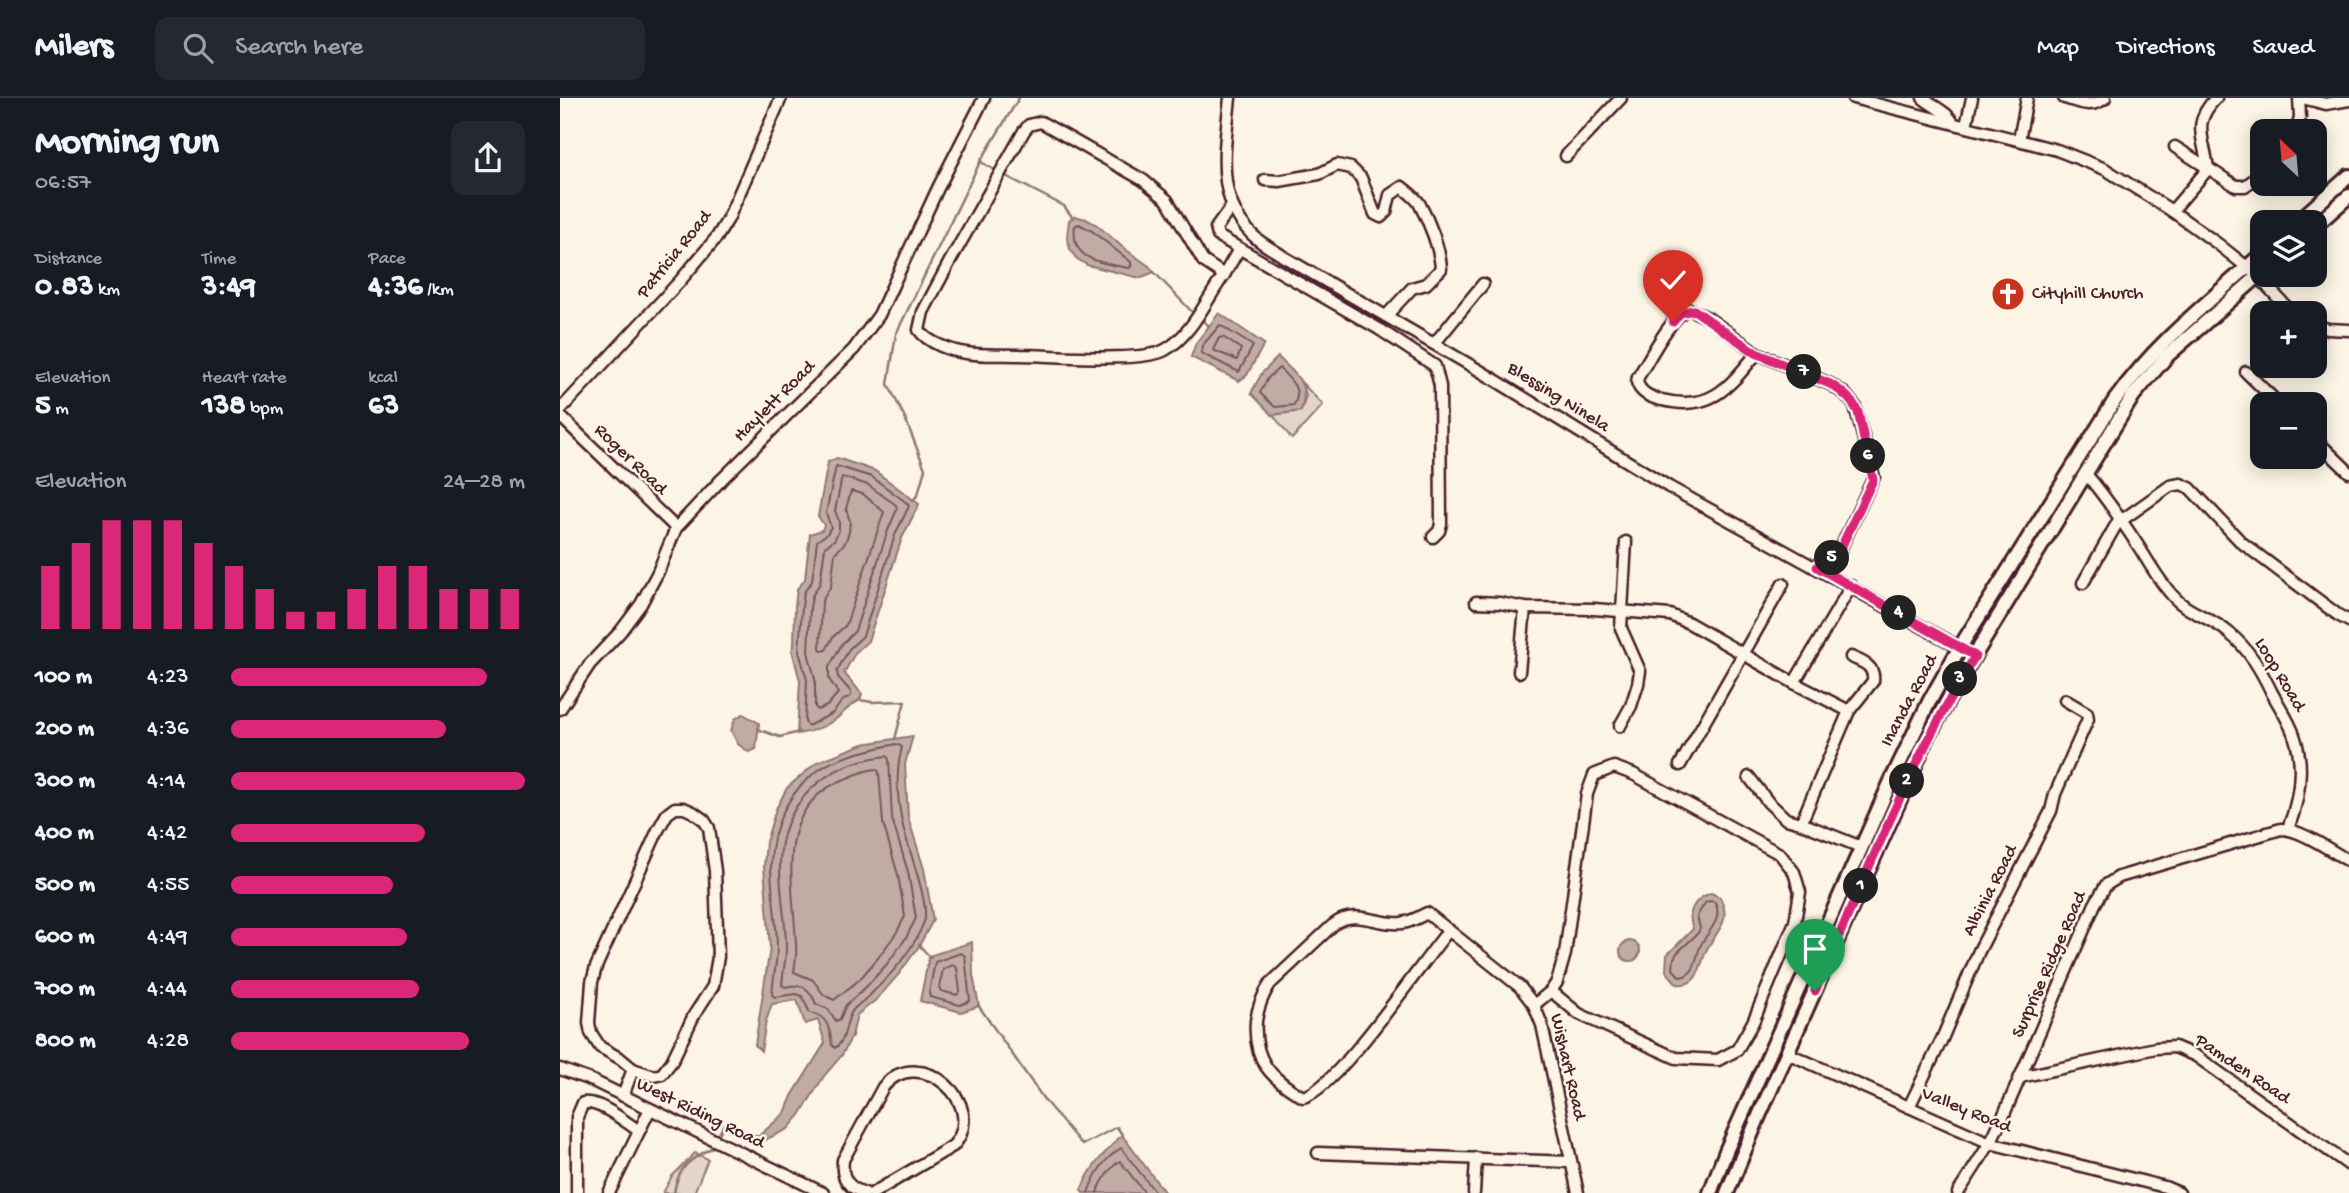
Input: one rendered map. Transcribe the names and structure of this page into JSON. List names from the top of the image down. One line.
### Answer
{"streets":{"main road":["Inanda Road"],"street":["Patricia Road","Blessing Ninela","Haylett Road","Roger Road","Loop Road","Albinia Road","Surprise Ridge Road","Wishart Road","Pamden Road","Valley Road","West Riding Road"]},"crossings":[["Blessing Ninela","Inanda Road"],["Haylett Road","Roger Road"],["Loop Road","Inanda Road"],["Loop Road","Surprise Ridge Road"],["Inanda Road","Valley Road"],["Albinia Road","Valley Road"],["Surprise Ridge Road","Pamden Road"],["Surprise Ridge Road","Valley Road"]],"places":{"church":["Cityhill Church"]},"north":"top left","page":{"header":"Milers","search":"Search here","nav":["Map","Directions","Saved"],"heading":["Morning run","06:57"],"map_buttons":["+","−"],"stats":[["Distance","0.83 km"],["Time","3:49"],["Pace","4:36 /km"],["Elevation","5 m"],["Heart rate","138 bpm"],["kcal","63"]],"pins":["7","6","5","4","3","2","1"],"chart":["Elevation","24–28 m"],"list":[{"name":"100 m","note":"4:23"},{"name":"200 m","note":"4:36"},{"name":"300 m","note":"4:14"},{"name":"400 m","note":"4:42"},{"name":"500 m","note":"4:55"},{"name":"600 m","note":"4:49"},{"name":"700 m","note":"4:44"},{"name":"800 m","note":"4:28"}]}}
